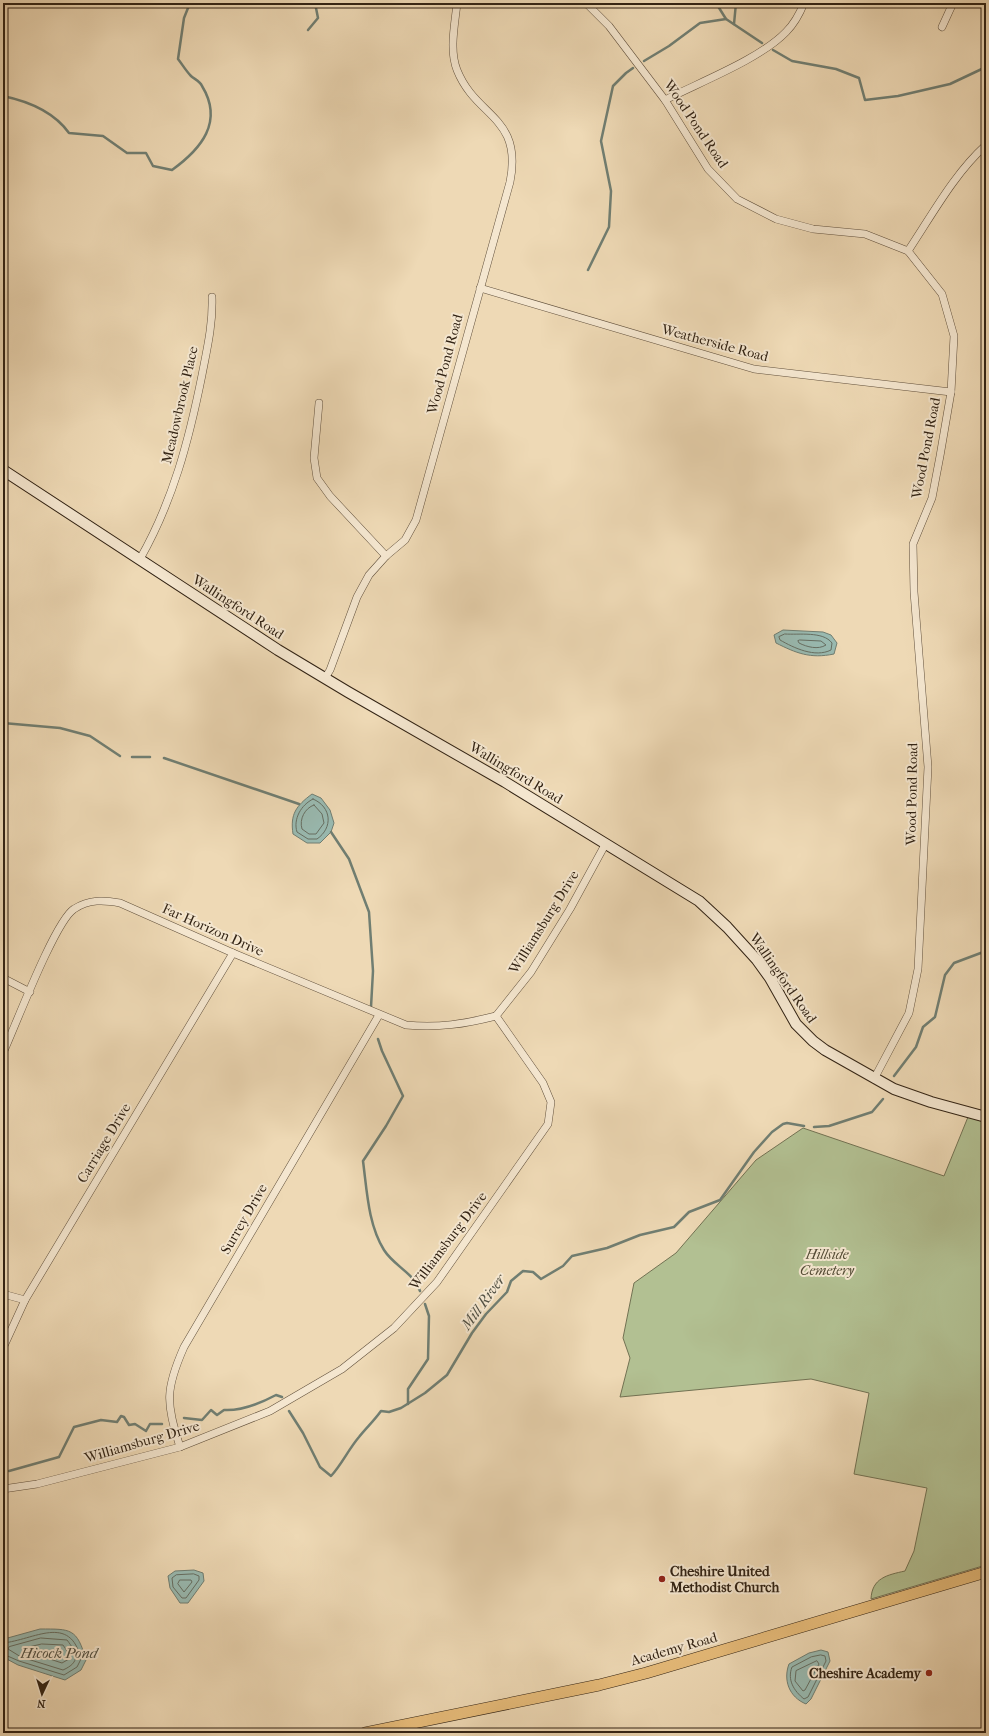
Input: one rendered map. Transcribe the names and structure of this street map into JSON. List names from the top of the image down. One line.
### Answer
{"streets":{"main road":["Academy Road"],"street":["Wood Pond Road","Weatherside Road","Meadowbrook Place","Wallingford Road","Williamsburg Drive","Far Horizon Drive","Carriage Drive","Surrey Drive"]},"crossings":[["Wood Pond Road","Weatherside Road"],["Wood Pond Road","Wallingford Road"],["Meadowbrook Place","Wallingford Road"],["Wallingford Road","Williamsburg Drive"],["Williamsburg Drive","Far Horizon Drive"],["Williamsburg Drive","Surrey Drive"],["Far Horizon Drive","Carriage Drive"],["Far Horizon Drive","Surrey Drive"]],"water":["Mill River","Hicock Pond"],"parks":["Hillside Cemetery"],"places":["Cheshire United Methodist Church","Cheshire Academy"],"north":"bottom"}
